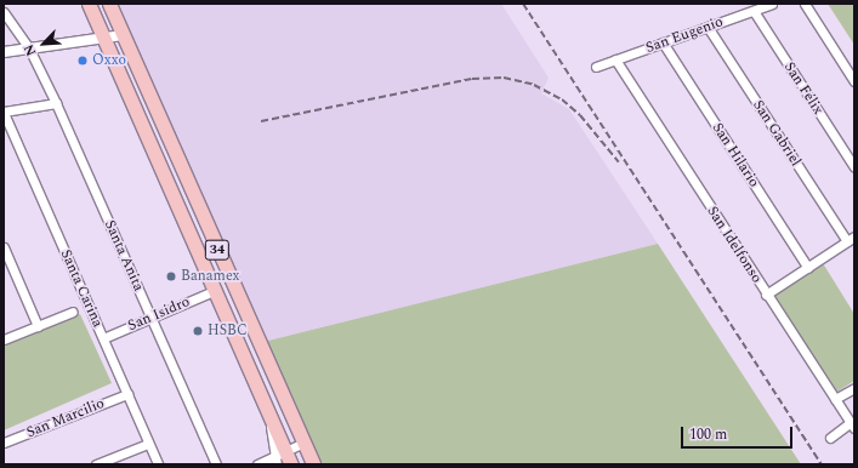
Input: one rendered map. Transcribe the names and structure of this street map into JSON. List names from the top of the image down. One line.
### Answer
{"streets":{"main road":["34"],"street":["San Eugenio","San Félix","San Gabriel","San Hilario","San Idelfonso","Santa Anita","Santa Carina","San Isidro","San Marcilio"]},"crossings":[["San Eugenio","San Félix"],["San Eugenio","San Gabriel"],["San Eugenio","San Hilario"],["San Eugenio","San Idelfonso"],["34","San Isidro"],["Santa Anita","San Isidro"],["Santa Carina","San Isidro"],["Santa Carina","San Marcilio"]],"places":["Oxxo","Banamex","HSBC"],"scale_bar":"100 m","north":"bottom left"}
